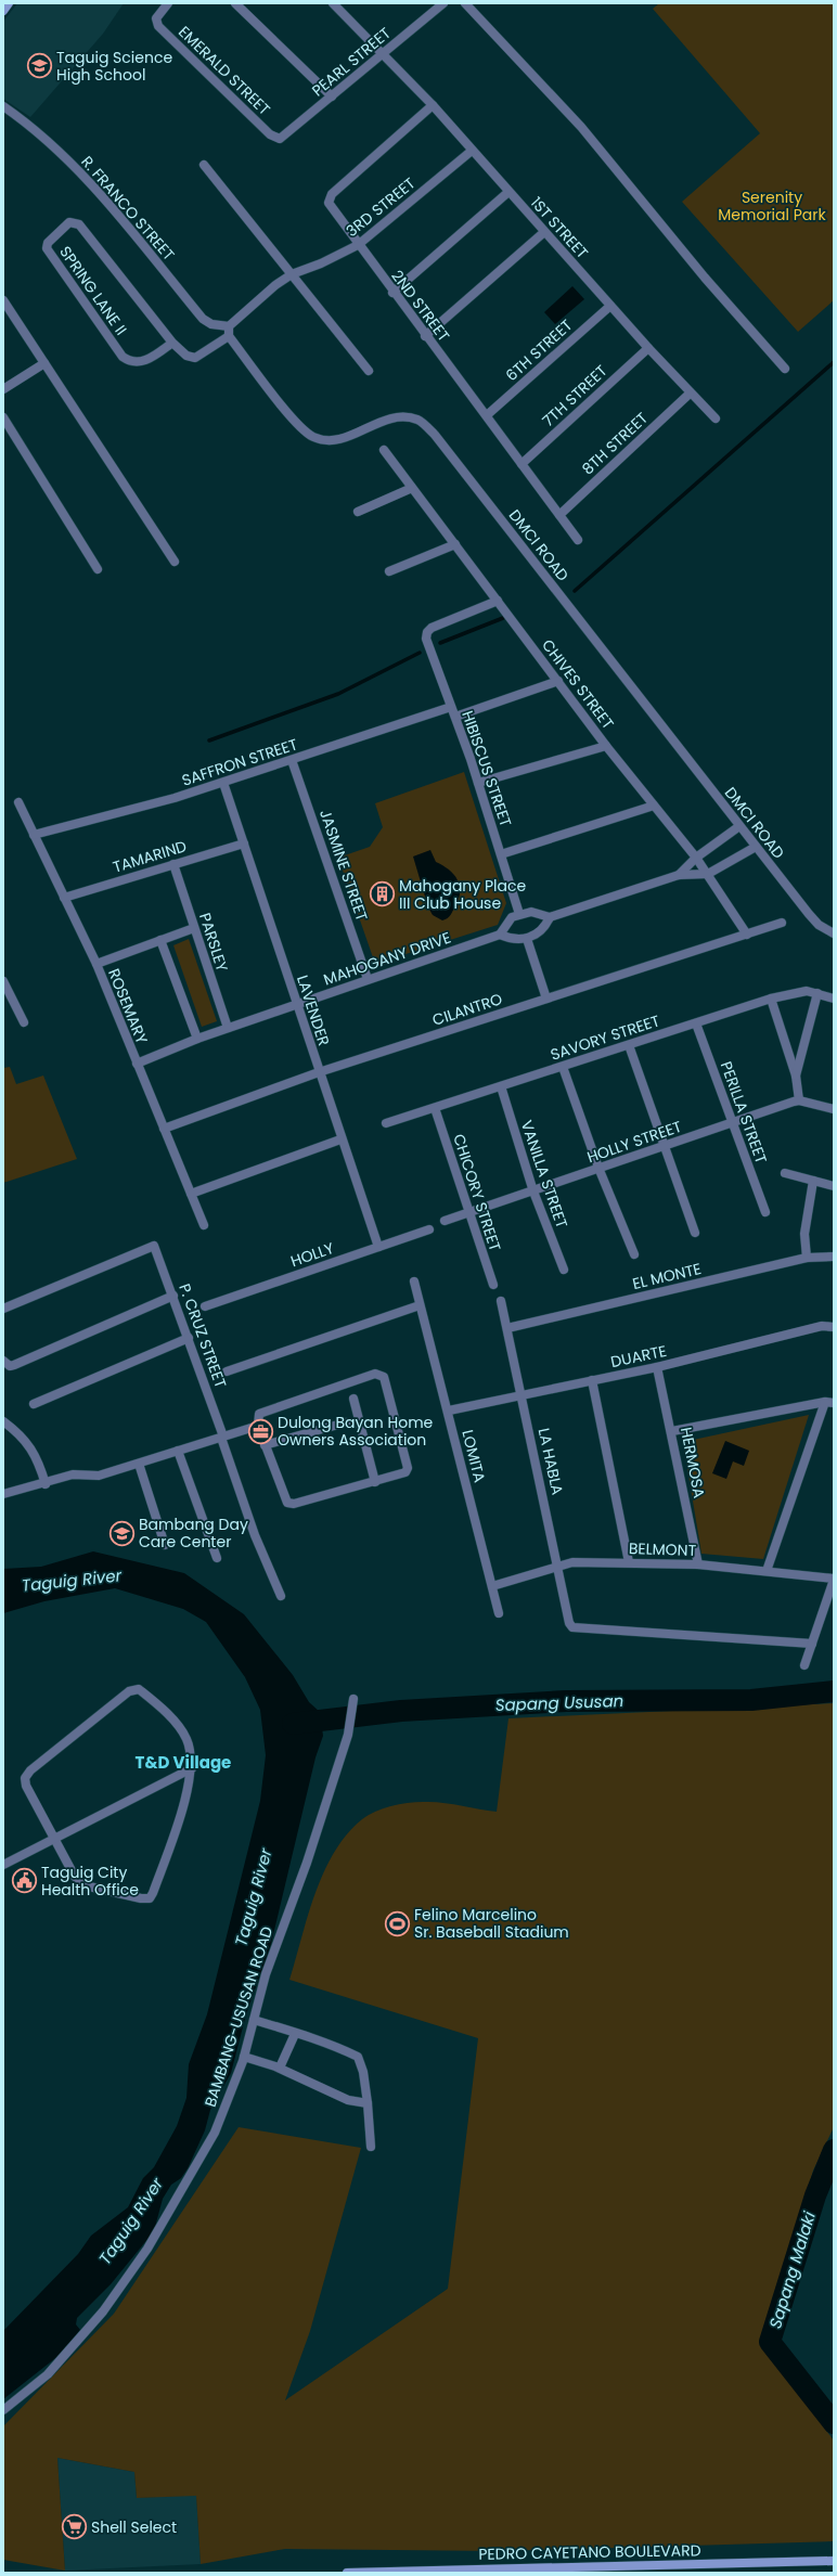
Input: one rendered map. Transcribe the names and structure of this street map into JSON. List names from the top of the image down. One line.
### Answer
{"streets":{"main road":["PEDRO CAYETANO BOULEVARD"],"street":["PEARL STREET","EMERALD STREET","3RD STREET","R. FRANCO STREET","1ST STREET","SPRING LANE II","2ND STREET","6TH STREET","7TH STREET","8TH STREET","DMCI ROAD","CHIVES STREET","SAFFRON STREET","HIBISCUS STREET","TAMARIND","JASMINE STREET","PARSLEY","MAHOGANY DRIVE","ROSEMARY","CILANTRO","LAVENDER","SAVORY STREET","PERILLA STREET","HOLLY STREET","VANILLA STREET","CHICORY STREET","HOLLY","EL MONTE","P. CRUZ STREET","DUARTE","LOMITA","LA HABLA","HERMOSA","BELMONT","BAMBANG-USUSAN ROAD"]},"crossings":[["PEARL STREET","EMERALD STREET"],["PEARL STREET","1ST STREET"],["3RD STREET","R. FRANCO STREET"],["3RD STREET","1ST STREET"],["3RD STREET","2ND STREET"],["1ST STREET","2ND STREET"],["1ST STREET","6TH STREET"],["1ST STREET","7TH STREET"],["1ST STREET","8TH STREET"],["SPRING LANE II","DMCI ROAD"],["2ND STREET","6TH STREET"],["2ND STREET","7TH STREET"],["2ND STREET","8TH STREET"],["CHIVES STREET","HIBISCUS STREET"],["CHIVES STREET","CILANTRO"],["SAFFRON STREET","HIBISCUS STREET"],["SAFFRON STREET","JASMINE STREET"],["SAFFRON STREET","ROSEMARY"],["SAFFRON STREET","LAVENDER"],["TAMARIND","PARSLEY"],["TAMARIND","ROSEMARY"],["TAMARIND","LAVENDER"],["JASMINE STREET","MAHOGANY DRIVE"],["PARSLEY","MAHOGANY DRIVE"],["MAHOGANY DRIVE","ROSEMARY"],["MAHOGANY DRIVE","LAVENDER"],["ROSEMARY","CILANTRO"],["CILANTRO","LAVENDER"],["LAVENDER","HOLLY"],["SAVORY STREET","PERILLA STREET"],["SAVORY STREET","VANILLA STREET"],["SAVORY STREET","CHICORY STREET"],["PERILLA STREET","HOLLY STREET"],["HOLLY STREET","VANILLA STREET"],["HOLLY STREET","CHICORY STREET"],["EL MONTE","LA HABLA"],["DUARTE","LOMITA"],["DUARTE","LA HABLA"],["DUARTE","HERMOSA"],["LOMITA","BELMONT"],["LA HABLA","BELMONT"],["HERMOSA","BELMONT"]],"districts":["T&D Village"],"water":["Taguig River","Sapang Ususan","Sapang Malaki"],"parks":["Serenity Memorial Park"],"places":{"school or university":["Taguig Science High School","Bambang Day Care Center"],"building":["Mahogany Place III Club House"],"office":["Dulong Bayan Home Owners Association"],"public building":["Taguig City Health Office"],"sports":["Felino Marcelino Sr. Baseball Stadium"],"supermarket":["Shell Select"]}}
